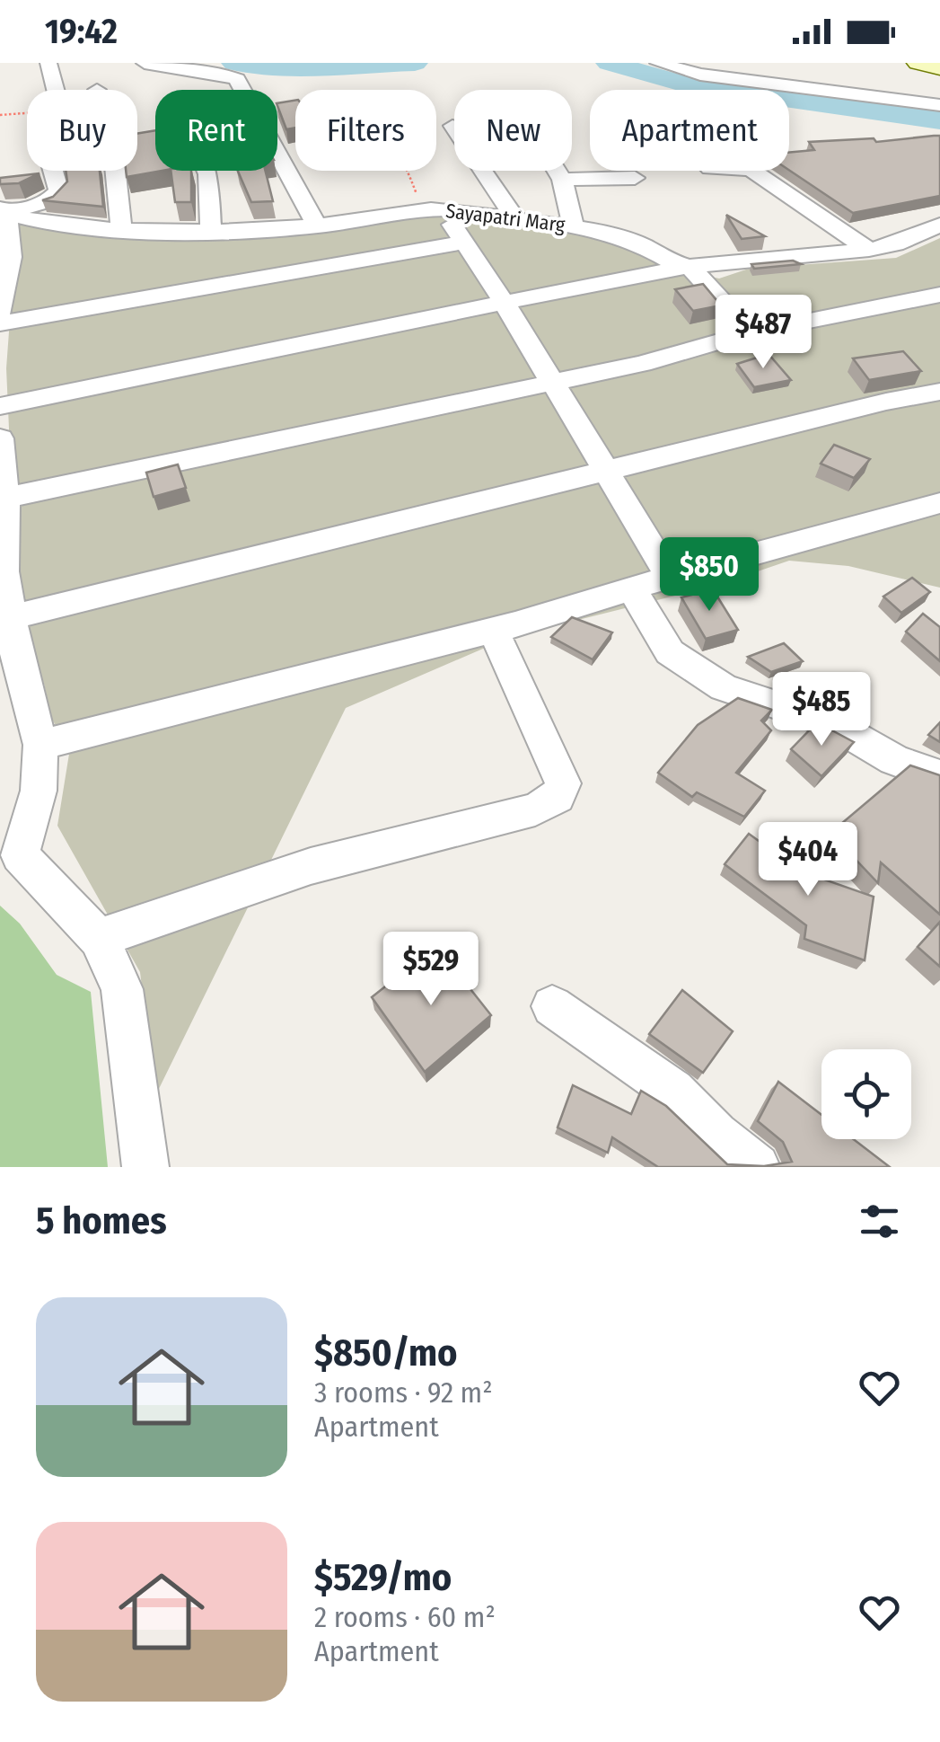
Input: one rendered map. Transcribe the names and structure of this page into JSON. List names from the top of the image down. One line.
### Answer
{"streets":{"street":["Sayapatri Marg"]},"page":{"status":"19:42","chip":["Buy","Rent","Filters","New","Apartment"],"price":["$487","$850","$485","$404","$529"],"heading":"5 homes","list":[{"name":"$850/mo","note":"3 rooms · 92 m² · Apartment"},{"name":"$529/mo","note":"2 rooms · 60 m² · Apartment"}]}}
